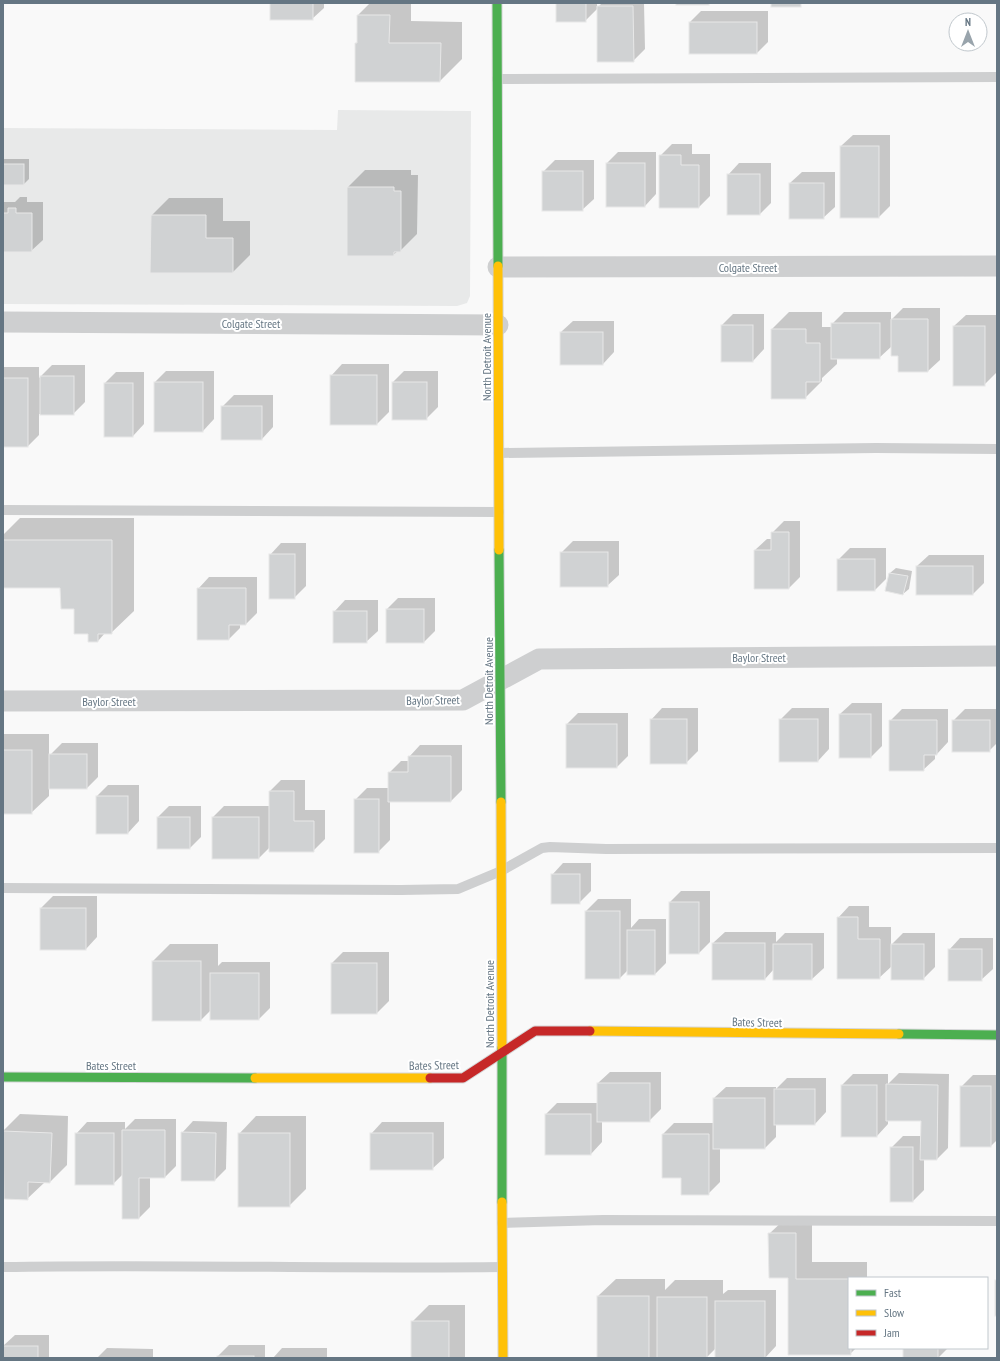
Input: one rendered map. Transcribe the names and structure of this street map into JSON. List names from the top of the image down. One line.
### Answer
{"streets":{"street":["Colgate Street","North Detroit Avenue","Baylor Street","Bates Street"]},"crossings":[["Colgate Street","North Detroit Avenue"],["North Detroit Avenue","Baylor Street"],["North Detroit Avenue","Bates Street"]],"legend":["Fast","Slow","Jam"],"north":"top"}
